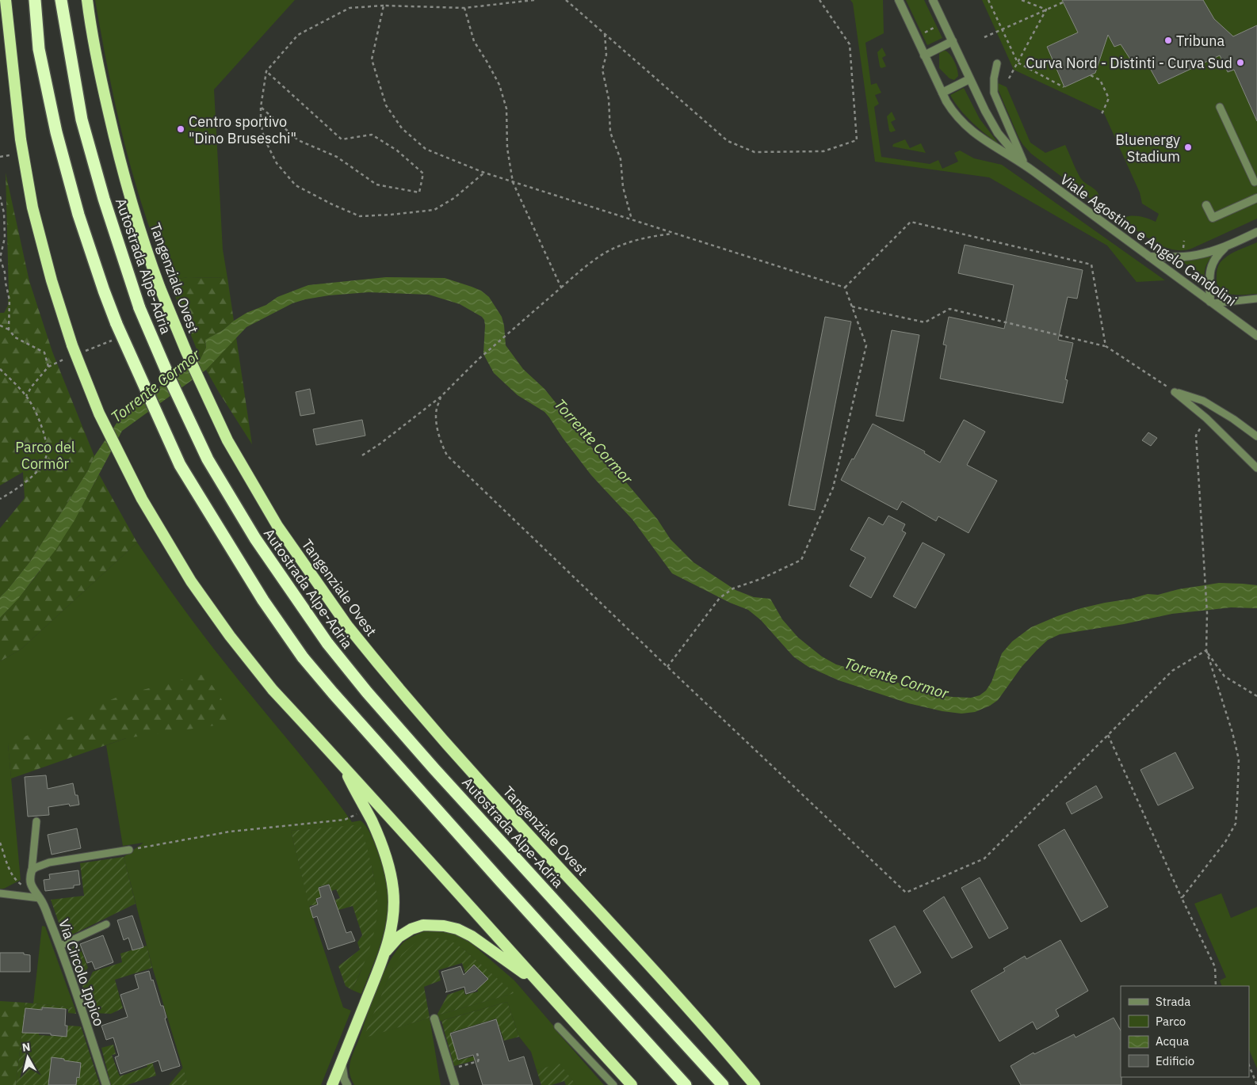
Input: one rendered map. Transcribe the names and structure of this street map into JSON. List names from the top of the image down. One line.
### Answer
{"streets":{"highway":["Autostrada Alpe-Adria","Tangenziale Ovest"],"street":["Viale Agostino e Angelo Candolini","Via Circolo Ippico"]},"water":["Torrente Cormor"],"parks":["Parco del Cormôr"],"places":["Tribuna","Curva Nord - Distinti - Curva Sud","Centro sportivo \"Dino Bruseschi\"","Bluenergy Stadium"],"legend":["Strada","Parco","Acqua","Edificio"],"north":"top"}
